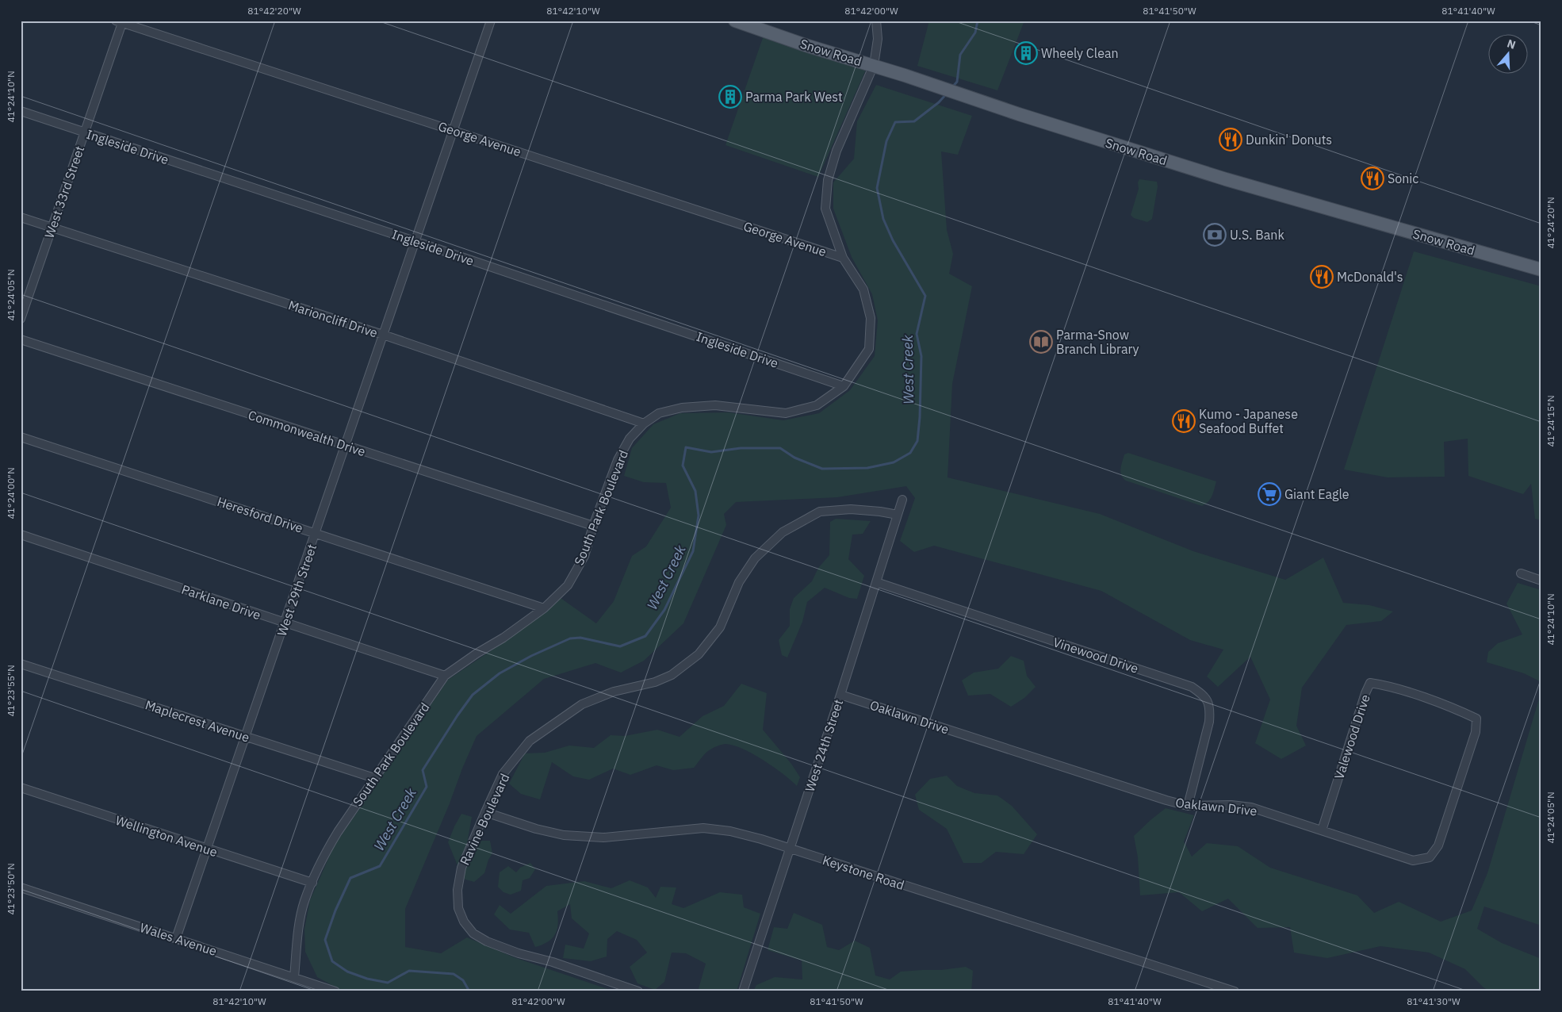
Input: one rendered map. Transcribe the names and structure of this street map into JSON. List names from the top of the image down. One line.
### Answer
{"streets":{"main road":["Snow Road"],"street":["George Avenue","Ingleside Drive","West 33rd Street","Marioncliff Drive","Commonwealth Drive","South Park Boulevard","Heresford Drive","West 29th Street","Parklane Drive","Vinewood Drive","Oaklawn Drive","Maplecrest Avenue","Valewood Drive","West 24th Street","Ravine Boulevard","Wellington Avenue","Keystone Road","Wales Avenue"]},"crossings":[["Snow Road","South Park Boulevard"],["George Avenue","West 33rd Street"],["George Avenue","South Park Boulevard"],["George Avenue","West 29th Street"],["Ingleside Drive","West 33rd Street"],["Ingleside Drive","South Park Boulevard"],["Ingleside Drive","West 29th Street"],["West 33rd Street","Marioncliff Drive"],["Marioncliff Drive","South Park Boulevard"],["Marioncliff Drive","West 29th Street"],["Commonwealth Drive","South Park Boulevard"],["Commonwealth Drive","West 29th Street"],["South Park Boulevard","Heresford Drive"],["South Park Boulevard","Parklane Drive"],["South Park Boulevard","Maplecrest Avenue"],["South Park Boulevard","Wellington Avenue"],["South Park Boulevard","Wales Avenue"],["Heresford Drive","West 29th Street"],["West 29th Street","Parklane Drive"],["West 29th Street","Maplecrest Avenue"],["West 29th Street","Wellington Avenue"],["West 29th Street","Wales Avenue"],["Vinewood Drive","Oaklawn Drive"],["Vinewood Drive","West 24th Street"],["Oaklawn Drive","Valewood Drive"],["Oaklawn Drive","West 24th Street"],["West 24th Street","Ravine Boulevard"],["West 24th Street","Keystone Road"],["Ravine Boulevard","Keystone Road"]],"water":["West Creek"],"places":{"building":["Wheely Clean","Parma Park West"],"restaurant":["Dunkin' Donuts","Sonic","McDonald's","Kumo - Japanese Seafood Buffet"],"bank":["U.S. Bank"],"library":["Parma-Snow Branch Library"],"supermarket":["Giant Eagle"]},"north":"top","coordinates":["81°42'20\"W","81°42'10\"W","81°42'00\"W","81°41'50\"W","81°41'40\"W","41°24'10\"N","41°24'20\"N","41°24'05\"N","41°24'15\"N","41°24'00\"N","41°23'55\"N","41°23'50\"N","81°41'30\"W"]}
